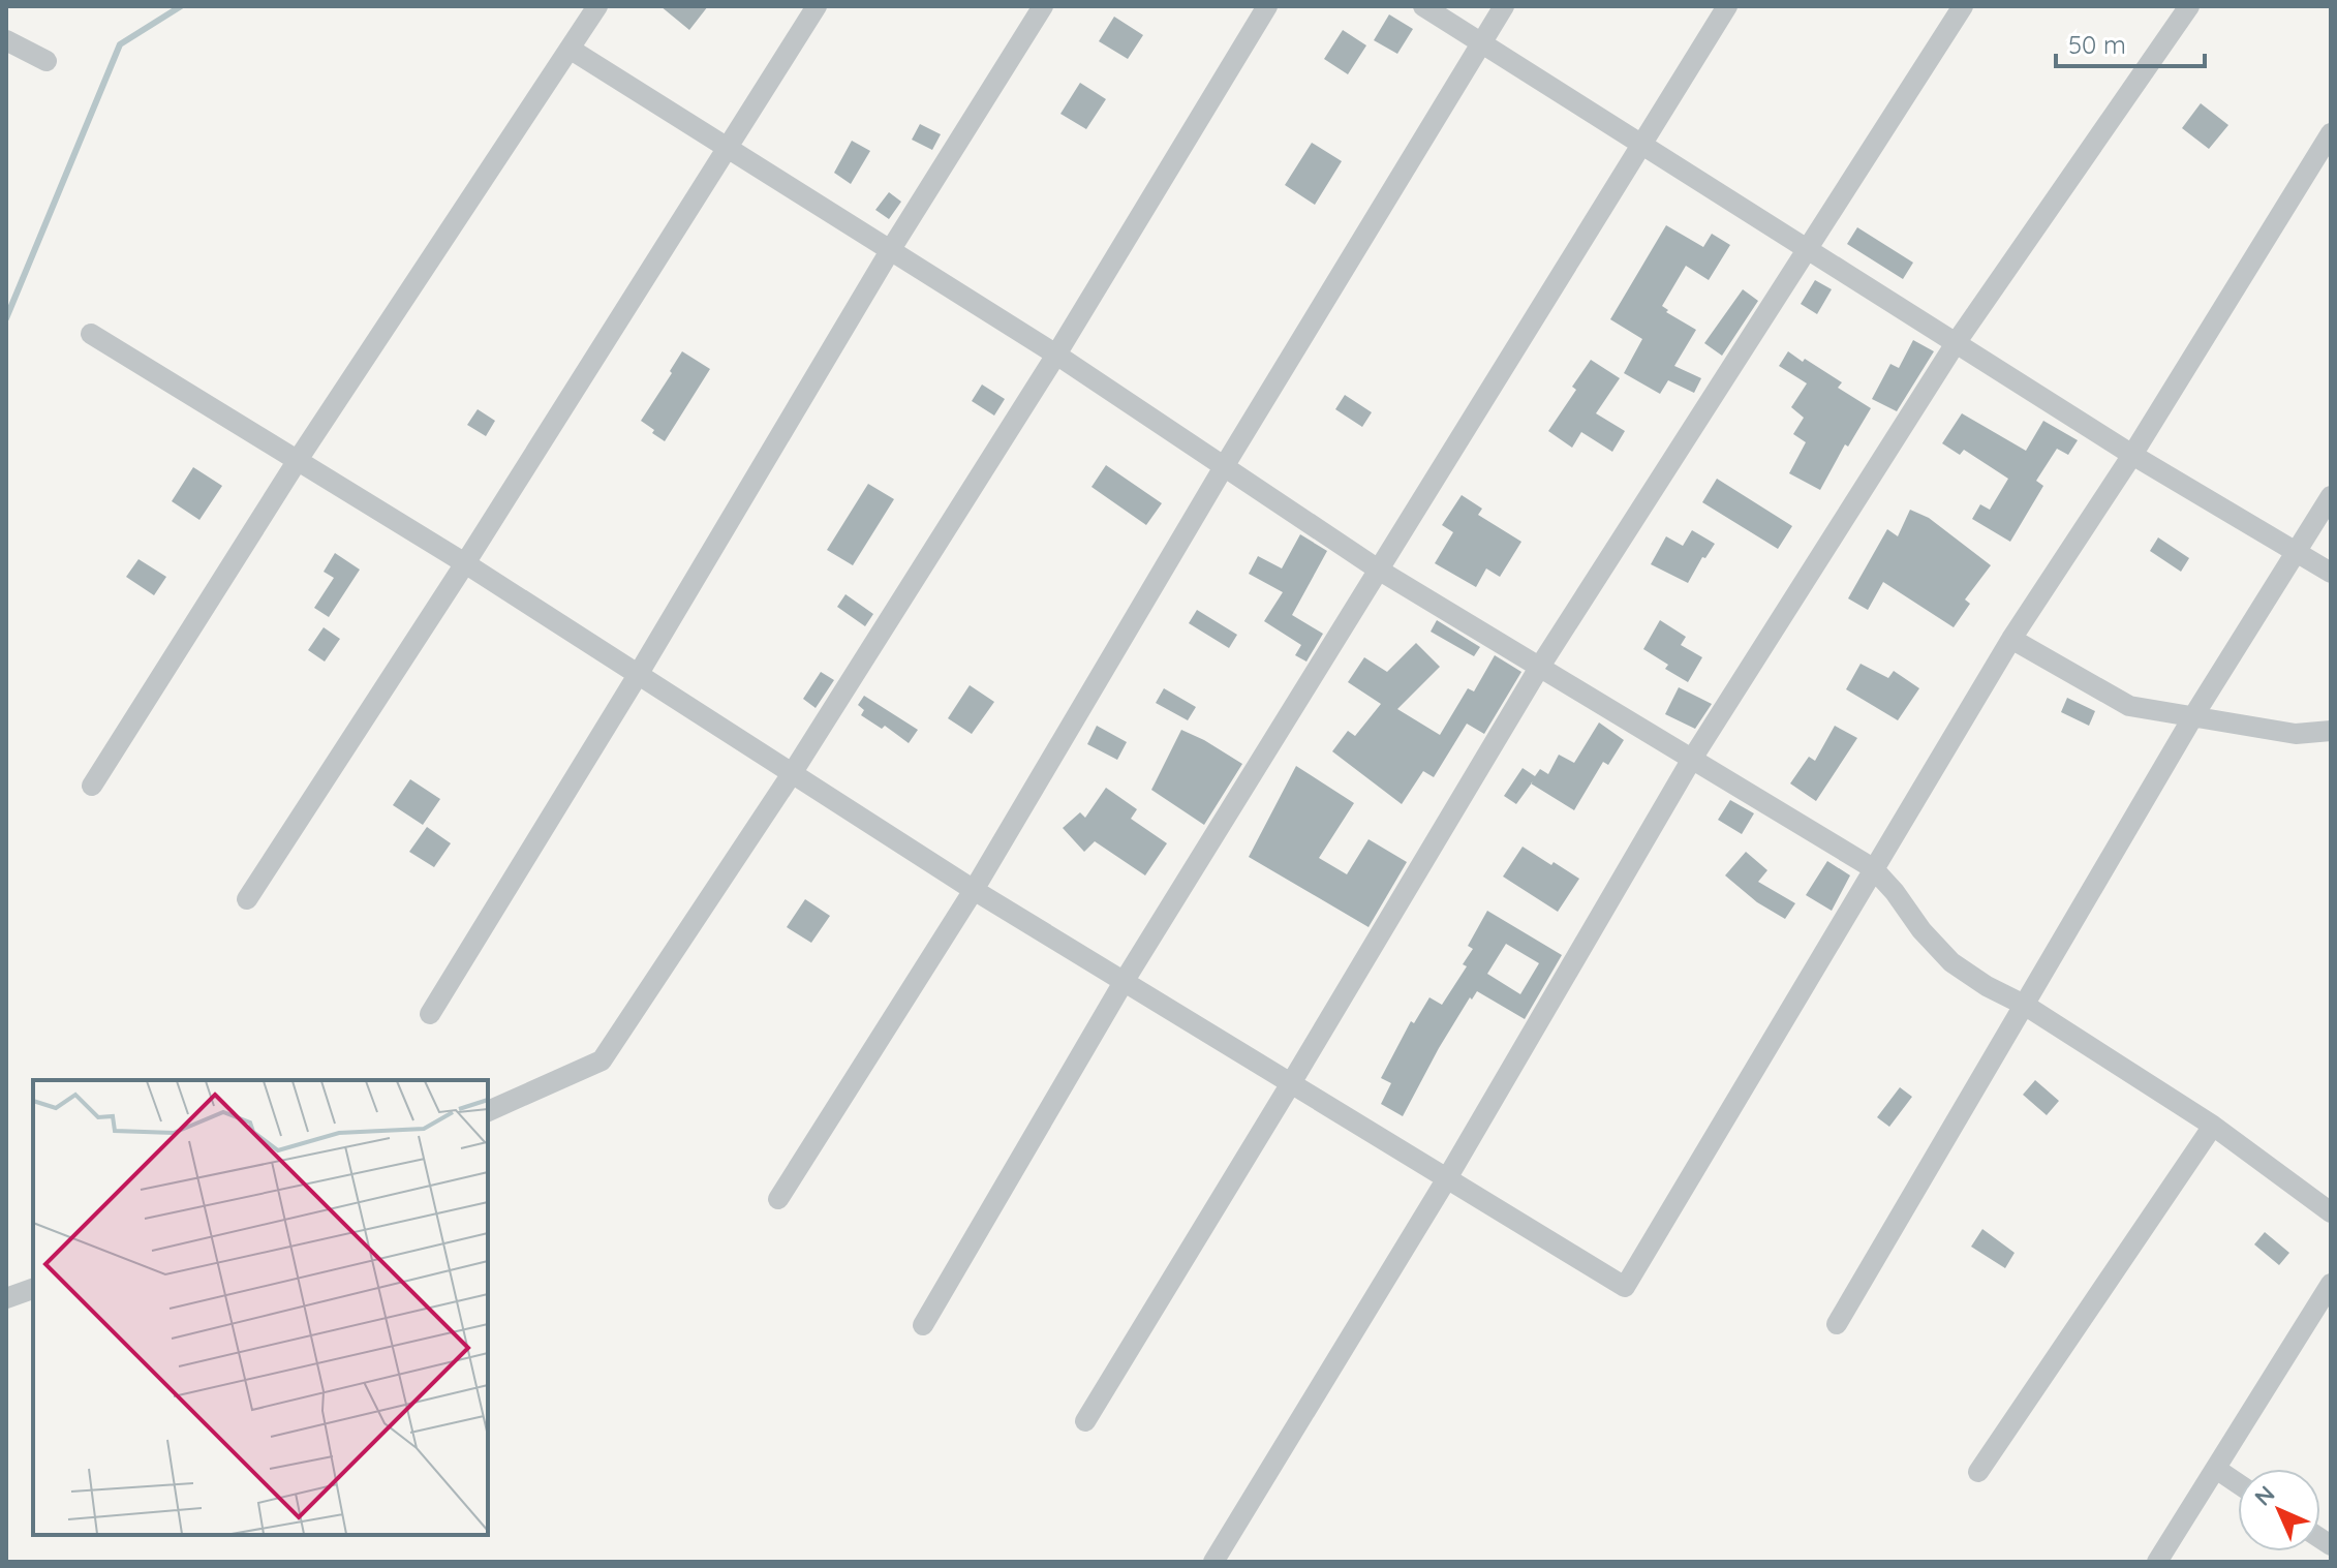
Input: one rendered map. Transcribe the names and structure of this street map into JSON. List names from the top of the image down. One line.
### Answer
{"scale_bar":"50 m","north":"top left"}
